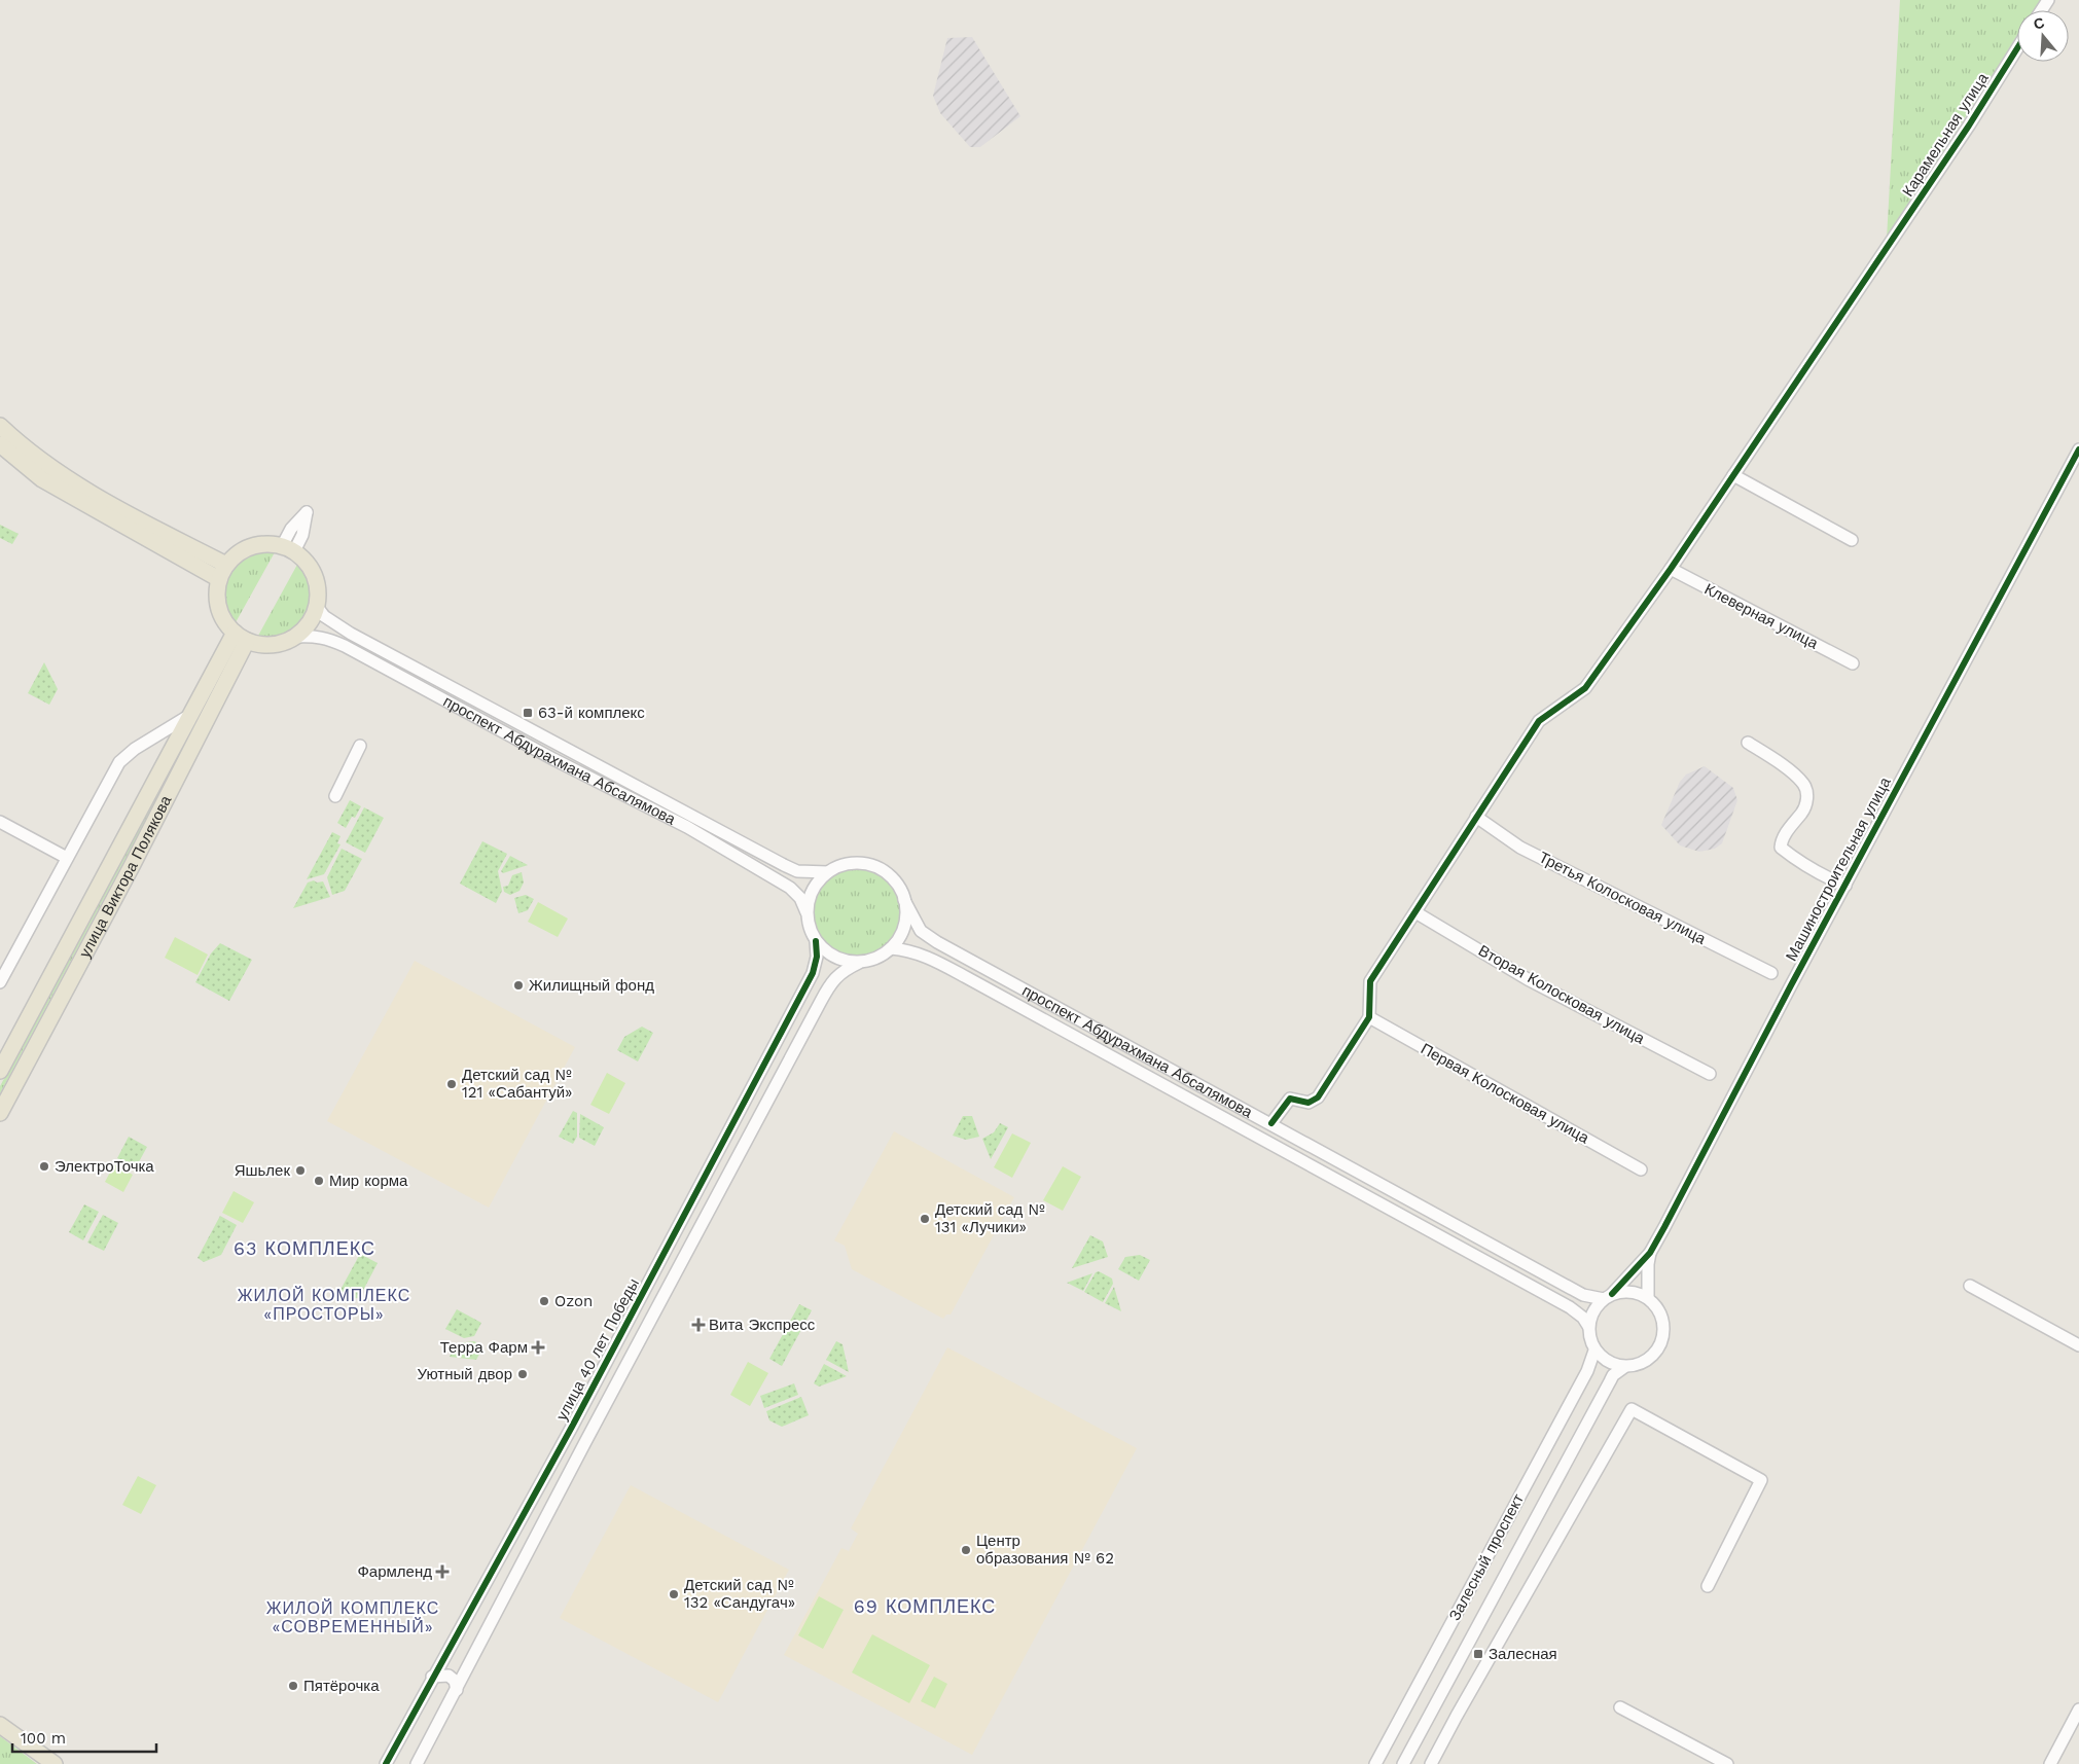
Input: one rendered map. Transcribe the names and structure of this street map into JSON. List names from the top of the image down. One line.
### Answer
{"streets":{"main road":["улица Виктора Полякова"],"street":["Карамельная улица","Клеверная улица","проспект Абдурахмана Абсалямова","Машиностроительная улица","Третья Колосковая улица","Вторая Колосковая улица","Первая Колосковая улица","улица 40 лет Победы","Залесный проспект"]},"crossings":[["Карамельная улица","Клеверная улица"],["Карамельная улица","Третья Колосковая улица"],["Карамельная улица","Вторая Колосковая улица"],["Карамельная улица","Первая Колосковая улица"],["проспект Абдурахмана Абсалямова","Машиностроительная улица"],["проспект Абдурахмана Абсалямова","улица Виктора Полякова"],["проспект Абдурахмана Абсалямова","улица 40 лет Победы"],["проспект Абдурахмана Абсалямова","Залесный проспект"],["Машиностроительная улица","Залесный проспект"]],"districts":["63 КОМПЛЕКС","ЖИЛОЙ КОМПЛЕКС «ПРОСТОРЫ»","69 КОМПЛЕКС","ЖИЛОЙ КОМПЛЕКС «СОВРЕМЕННЫЙ»"],"places":{"transit":["63-й комплекс","Залесная"],"other":["Жилищный фонд","Детский сад № 121 «Сабантуй»","ЭлектроТочка","Яшьлек","Мир корма","Детский сад № 131 «Лучики»","Ozon","Уютный двор","Центр образования № 62","Детский сад № 132 «Сандугач»","Пятёрочка"],"health":["Вита Экспресс","Терра Фарм","Фармленд"]},"scale_bar":"100 m","north":"top"}
